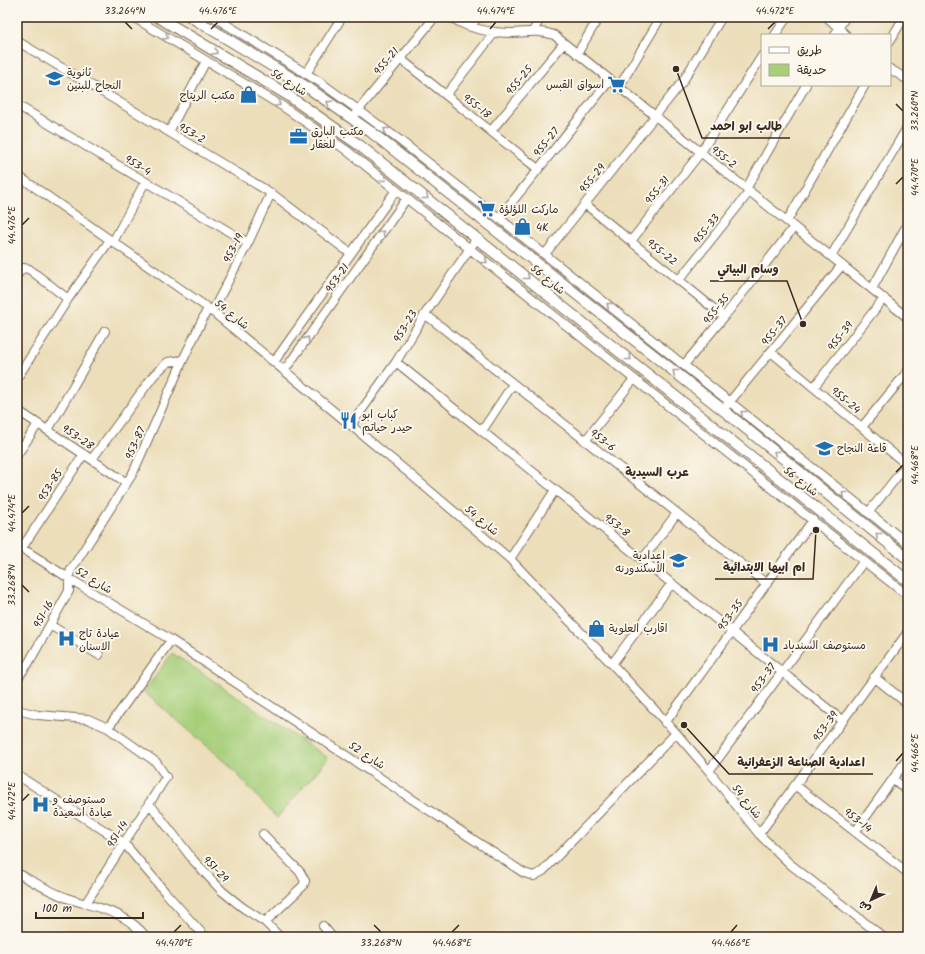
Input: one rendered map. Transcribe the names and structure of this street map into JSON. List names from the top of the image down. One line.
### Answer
{"streets":{"street":["955-21","955-25","شارع 56","955-18","953-2","955-27","955-2","953-4","955-29","955-31","955-33","953-19","955-22","953-21","955-35","شارع 54","953-23","955-37","955-39","955-24","953-28","953-6","953-87","953-85","953-8","شارع 52","951-16","953-35","953-37","953-39","953-14","951-14","951-29"]},"crossings":[["955-21","شارع 56"],["955-21","955-18"],["955-25","955-18"],["955-25","955-2"],["شارع 56","953-23"],["شارع 56","955-37"],["955-18","955-27"],["953-2","953-19"],["953-2","953-21"],["955-27","955-2"],["955-2","955-29"],["955-2","955-31"],["955-2","955-33"],["955-2","955-35"],["955-2","955-37"],["955-2","955-39"],["953-4","953-19"],["955-29","955-22"],["955-31","955-22"],["955-33","955-22"],["953-19","شارع 54"],["953-19","953-87"],["955-22","955-35"],["953-21","شارع 54"],["شارع 54","953-23"],["شارع 54","953-87"],["شارع 54","شارع 52"],["شارع 54","953-35"],["شارع 54","953-37"],["شارع 54","953-39"],["953-23","953-6"],["953-23","953-8"],["955-37","955-24"],["955-39","955-24"],["953-28","953-87"],["953-28","953-85"],["953-6","953-35"],["953-87","شارع 52"],["953-87","951-16"],["953-85","شارع 52"],["953-8","953-35"],["953-8","953-37"],["953-8","953-39"],["شارع 52","951-16"],["953-39","953-14"],["951-14","951-29"]],"districts":["عرب السيدية"],"places":{"other":["طالب ابو احمد","وسام البياتي","ام ابيها الابتدائية","اعدادية الصناعة الزعفرانية"],"school or university":["ثانوية النجاح للبنين","قاعة النجاح","اعدادية الأسكندورنه"],"supermarket":["اسواق القبس","ماركت اللؤلؤة"],"shop":["مكتب الريتاج","4K","اقارب العلوية"],"office":["مكتب البارق للعقار"],"restaurant":["كباب ابو حيدر حياتم"],"hospital":["عيادة تاج الاسنان","مستوصف السندباد","مستوصف و عيادة اسعيدة"]},"legend":["طريق","حديقة"],"scale_bar":"100 m","north":"bottom left","coordinates":["33.264°N","44.476°E","44.474°E","44.472°E","33.260°N","44.470°E","44.468°E","33.268°N","44.466°E"]}
